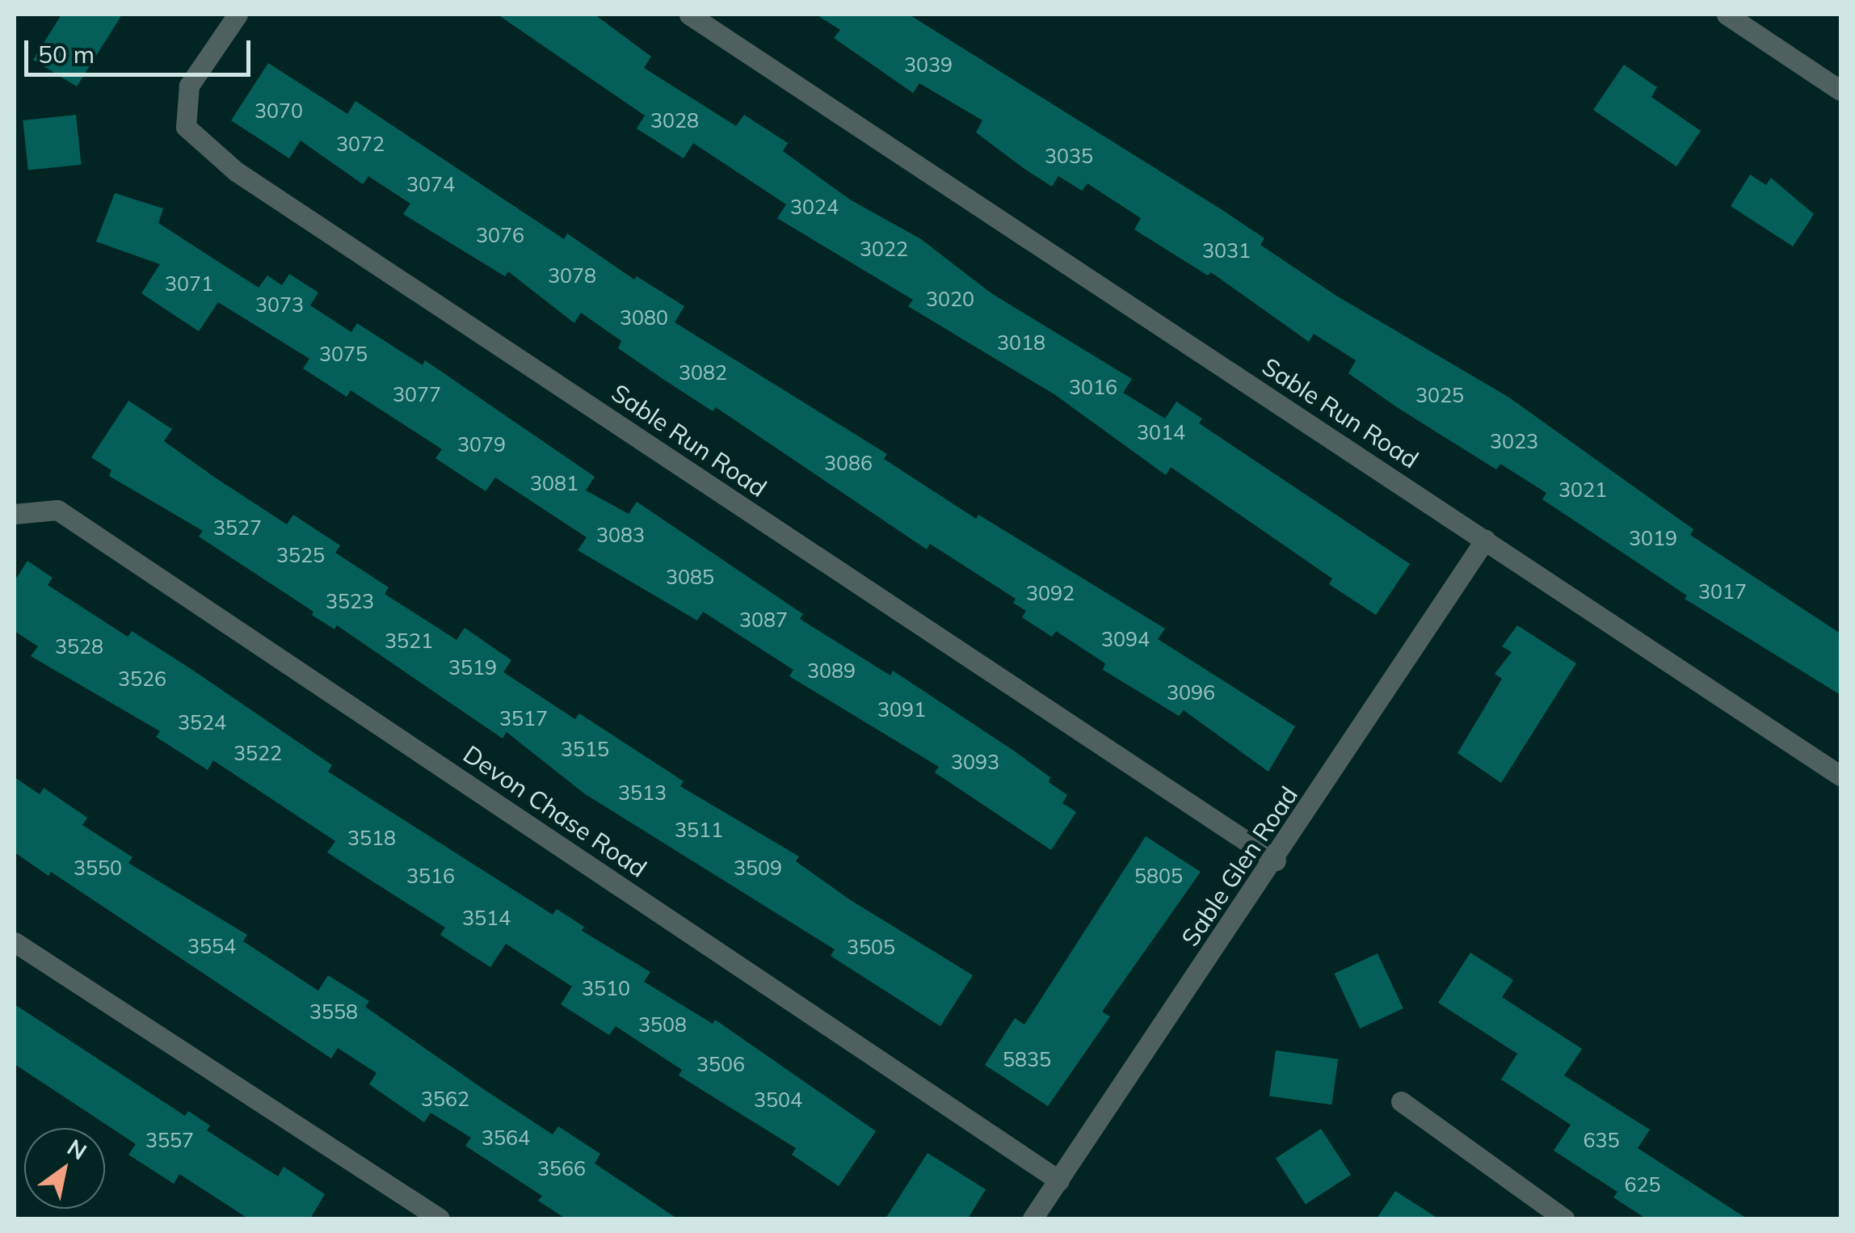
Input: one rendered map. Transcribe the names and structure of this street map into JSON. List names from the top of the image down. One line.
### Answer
{"streets":{"street":["Sable Run Road","Devon Chase Road","Sable Glen Road"]},"crossings":[["Sable Run Road","Sable Glen Road"],["Devon Chase Road","Sable Glen Road"]],"house_numbers":["3039","3070","3028","3072","3035","3074","3024","3076","3022","3031","3078","3071","3020","3073","3080","3018","3075","3082","3016","3077","3025","3014","3023","3079","3086","3081","3021","3527","3083","3019","3525","3085","3017","3092","3523","3087","3094","3521","3528","3519","3089","3526","3096","3091","3517","3524","3515","3522","3093","3513","3511","3518","3550","3509","3516","5805","3514","3554","3505","3510","3558","3508","5835","3506","3562","3504","3564","3557","635","3566","625"],"scale_bar":"50 m","north":"top right"}
